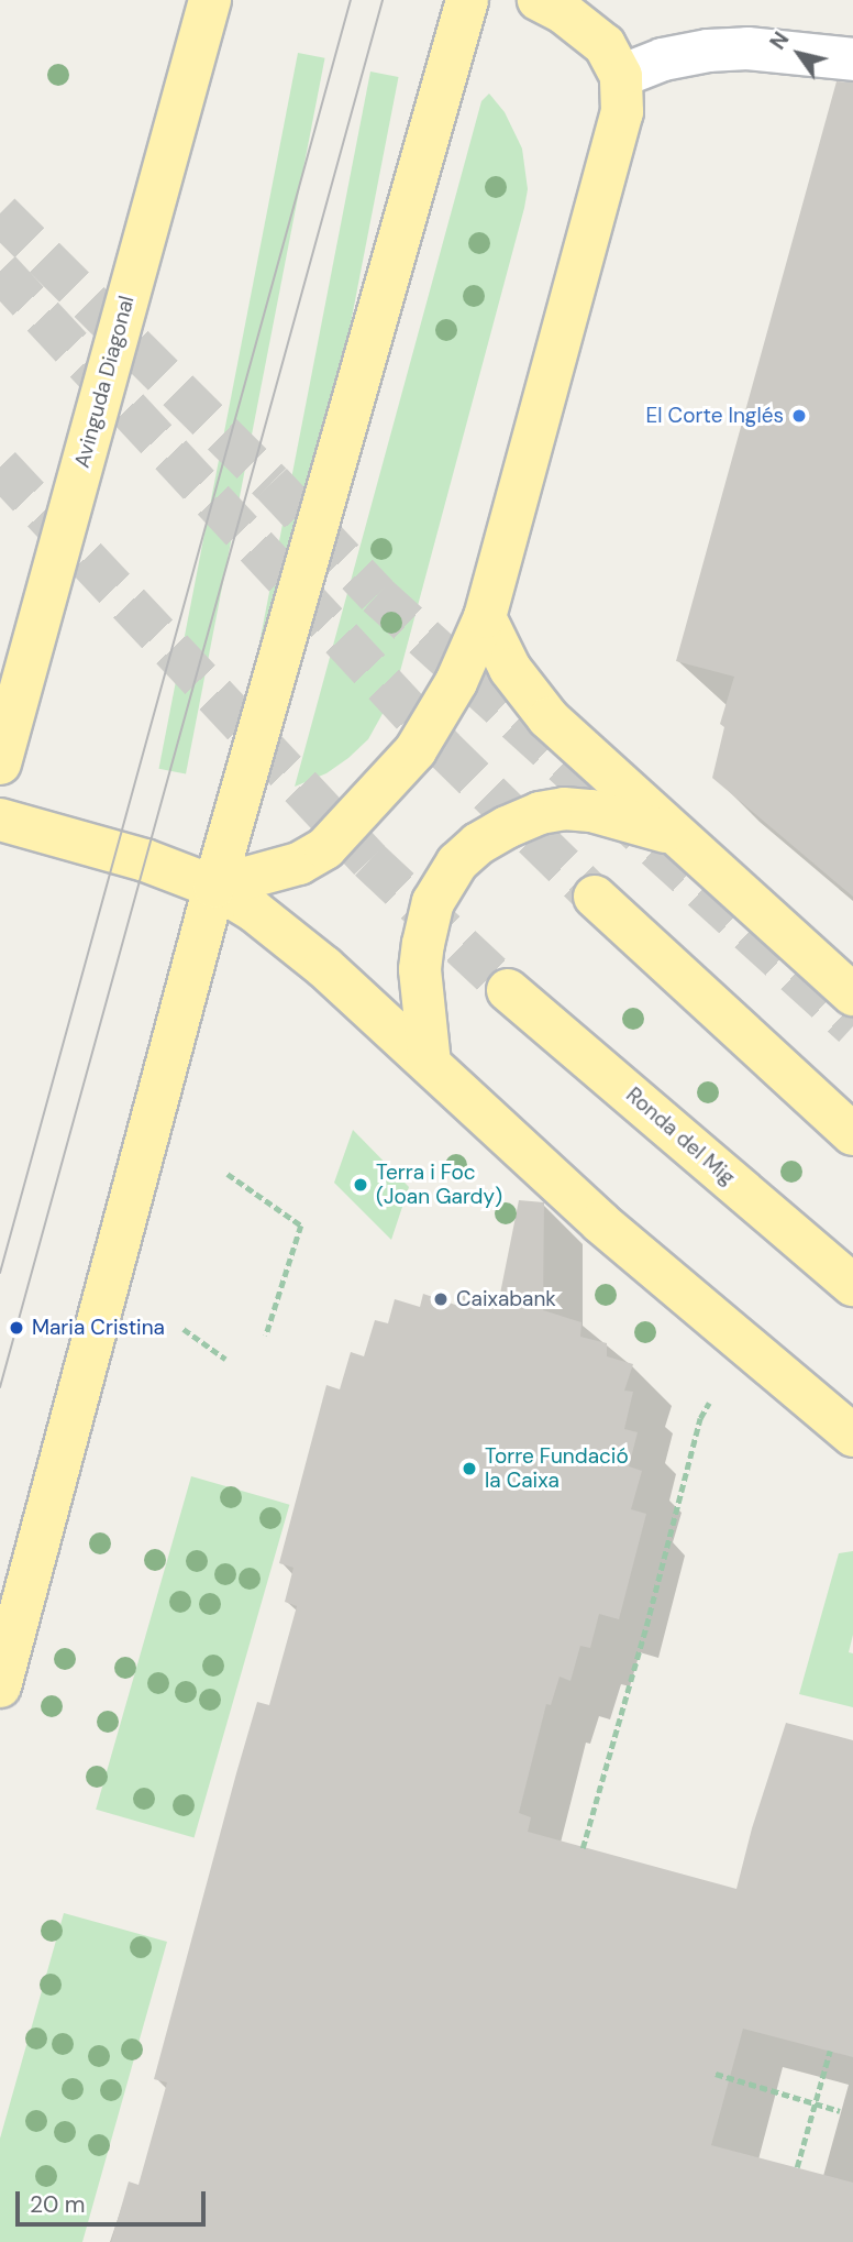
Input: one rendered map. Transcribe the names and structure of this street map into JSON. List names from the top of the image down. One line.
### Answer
{"streets":{"main road":["Avinguda Diagonal","Ronda del Mig"]},"places":["El Corte Inglés","Terra i Foc (Joan Gardy)","Caixabank","Maria Cristina","Torre Fundació la Caixa"],"scale_bar":"20 m","north":"top left"}
